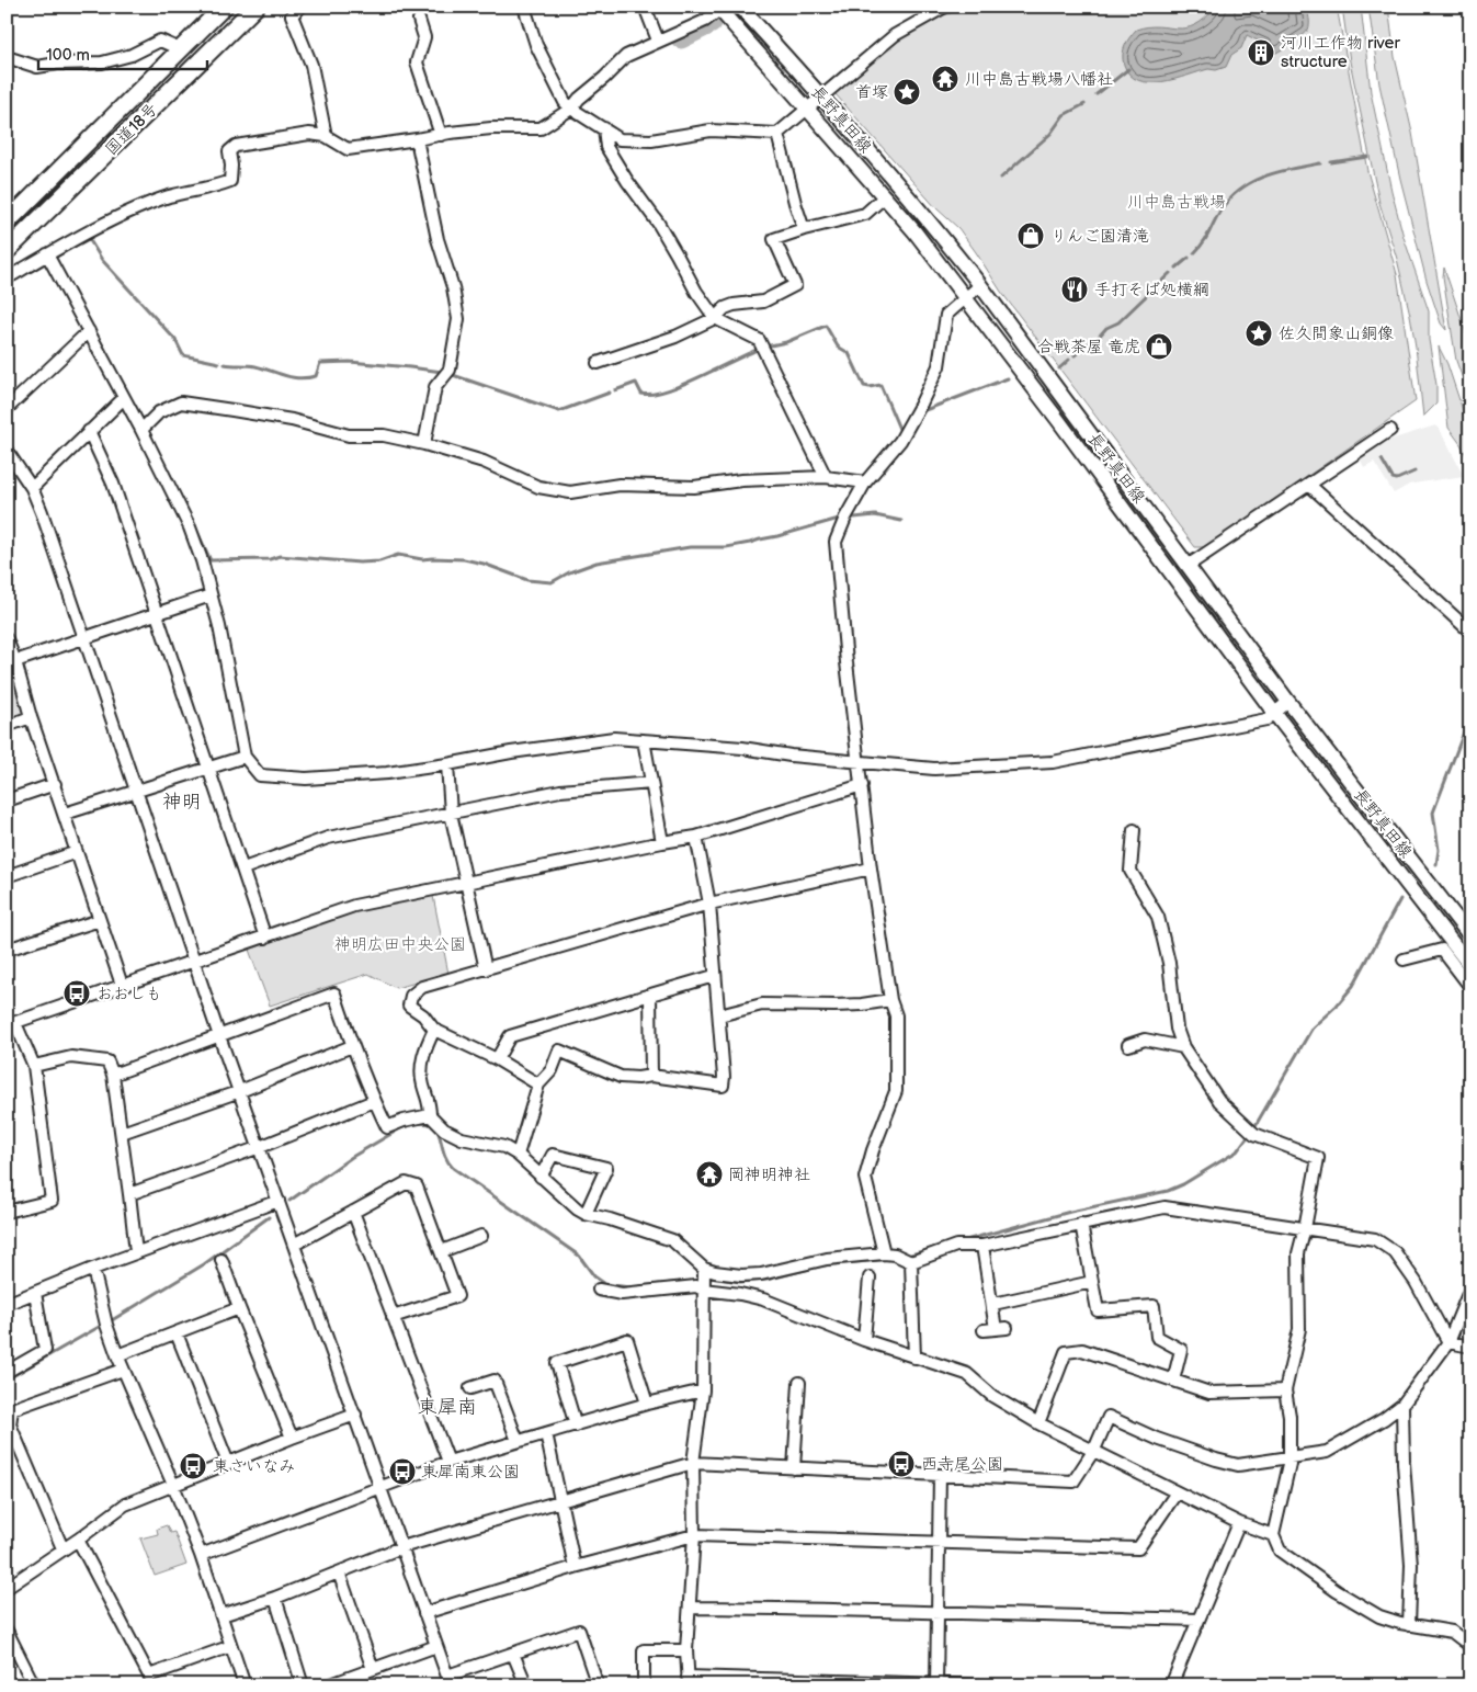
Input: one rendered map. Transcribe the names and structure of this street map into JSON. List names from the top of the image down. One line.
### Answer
{"streets":{"highway":["国道18号"],"main road":["長野真田線"]},"districts":["神明","東犀南"],"parks":["川中島古戦場","神明広田中央公園"],"places":{"building":["河川工作物 river structure"],"temple":["川中島古戦場八幡社","岡神明神社"],"place":["首塚","佐久間象山銅像"],"shop":["りんご園清滝","合戦茶屋 竜虎"],"restaurant":["手打そば処横綱"],"bus stop":["おおしも","西寺尾公園","東さいなみ","東犀南東公園"]},"scale_bar":"100 m"}
